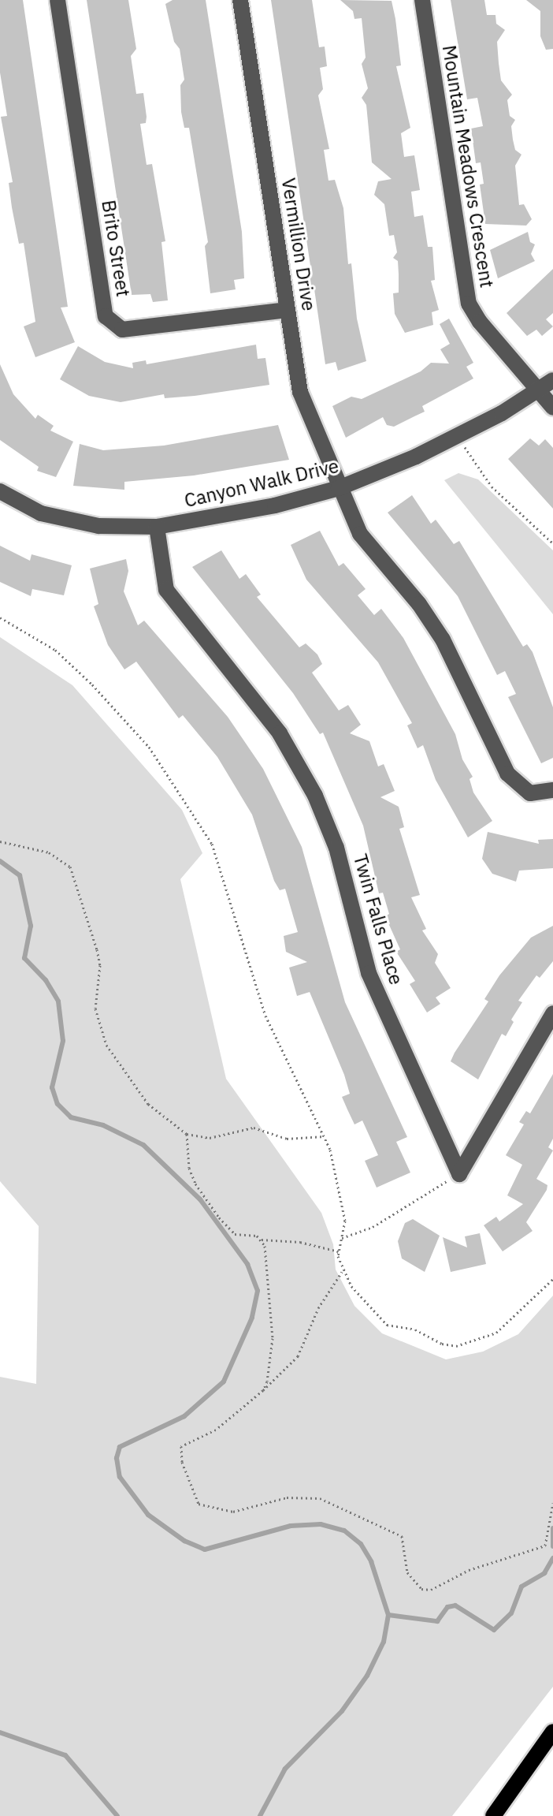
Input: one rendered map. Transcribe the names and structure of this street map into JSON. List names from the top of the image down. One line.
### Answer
{"streets":{"street":["Mountain Meadows Crescent","Vermillion Drive","Brito Street","Canyon Walk Drive","Twin Falls Place"]},"crossings":[["Mountain Meadows Crescent","Canyon Walk Drive"],["Vermillion Drive","Brito Street"],["Vermillion Drive","Canyon Walk Drive"],["Canyon Walk Drive","Twin Falls Place"]]}
